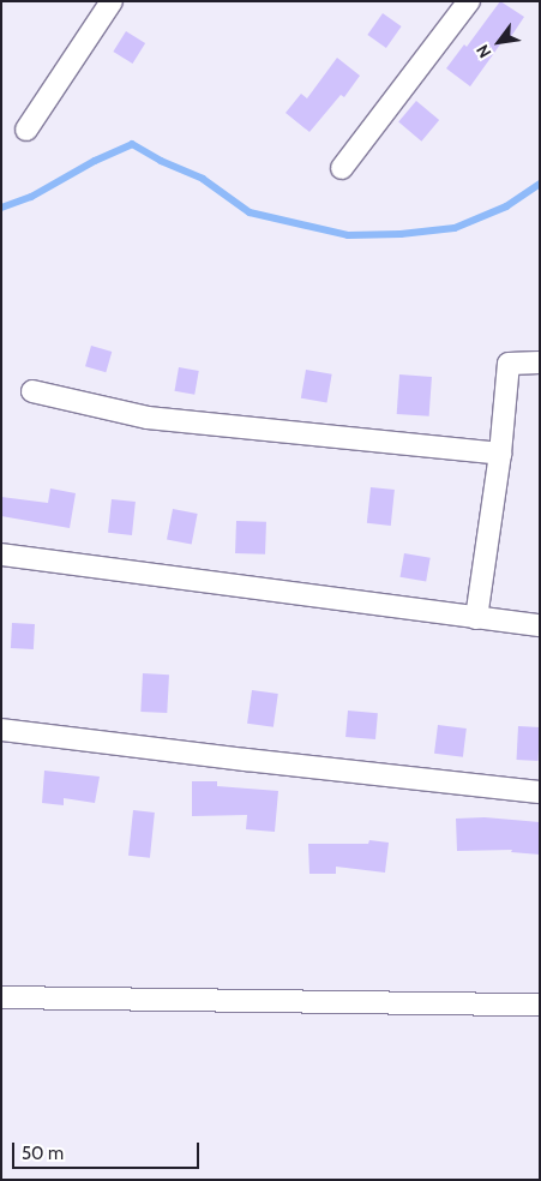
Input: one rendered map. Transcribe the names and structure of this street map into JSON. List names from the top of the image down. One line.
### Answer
{"scale_bar":"50 m","north":"bottom left"}
